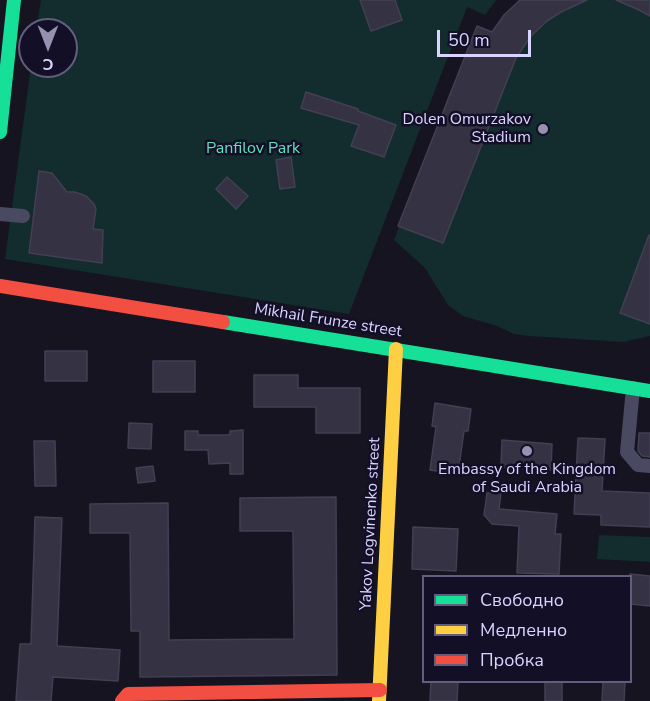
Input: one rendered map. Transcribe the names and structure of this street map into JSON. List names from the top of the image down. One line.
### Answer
{"streets":{"street":["Mikhail Frunze street","Yakov Logvinenko street"]},"crossings":[["Mikhail Frunze street","Yakov Logvinenko street"]],"parks":["Panfilov Park"],"places":["Dolen Omurzakov Stadium","Embassy of the Kingdom of Saudi Arabia"],"legend":["Свободно","Медленно","Пробка"],"scale_bar":"50 m","north":"bottom"}
